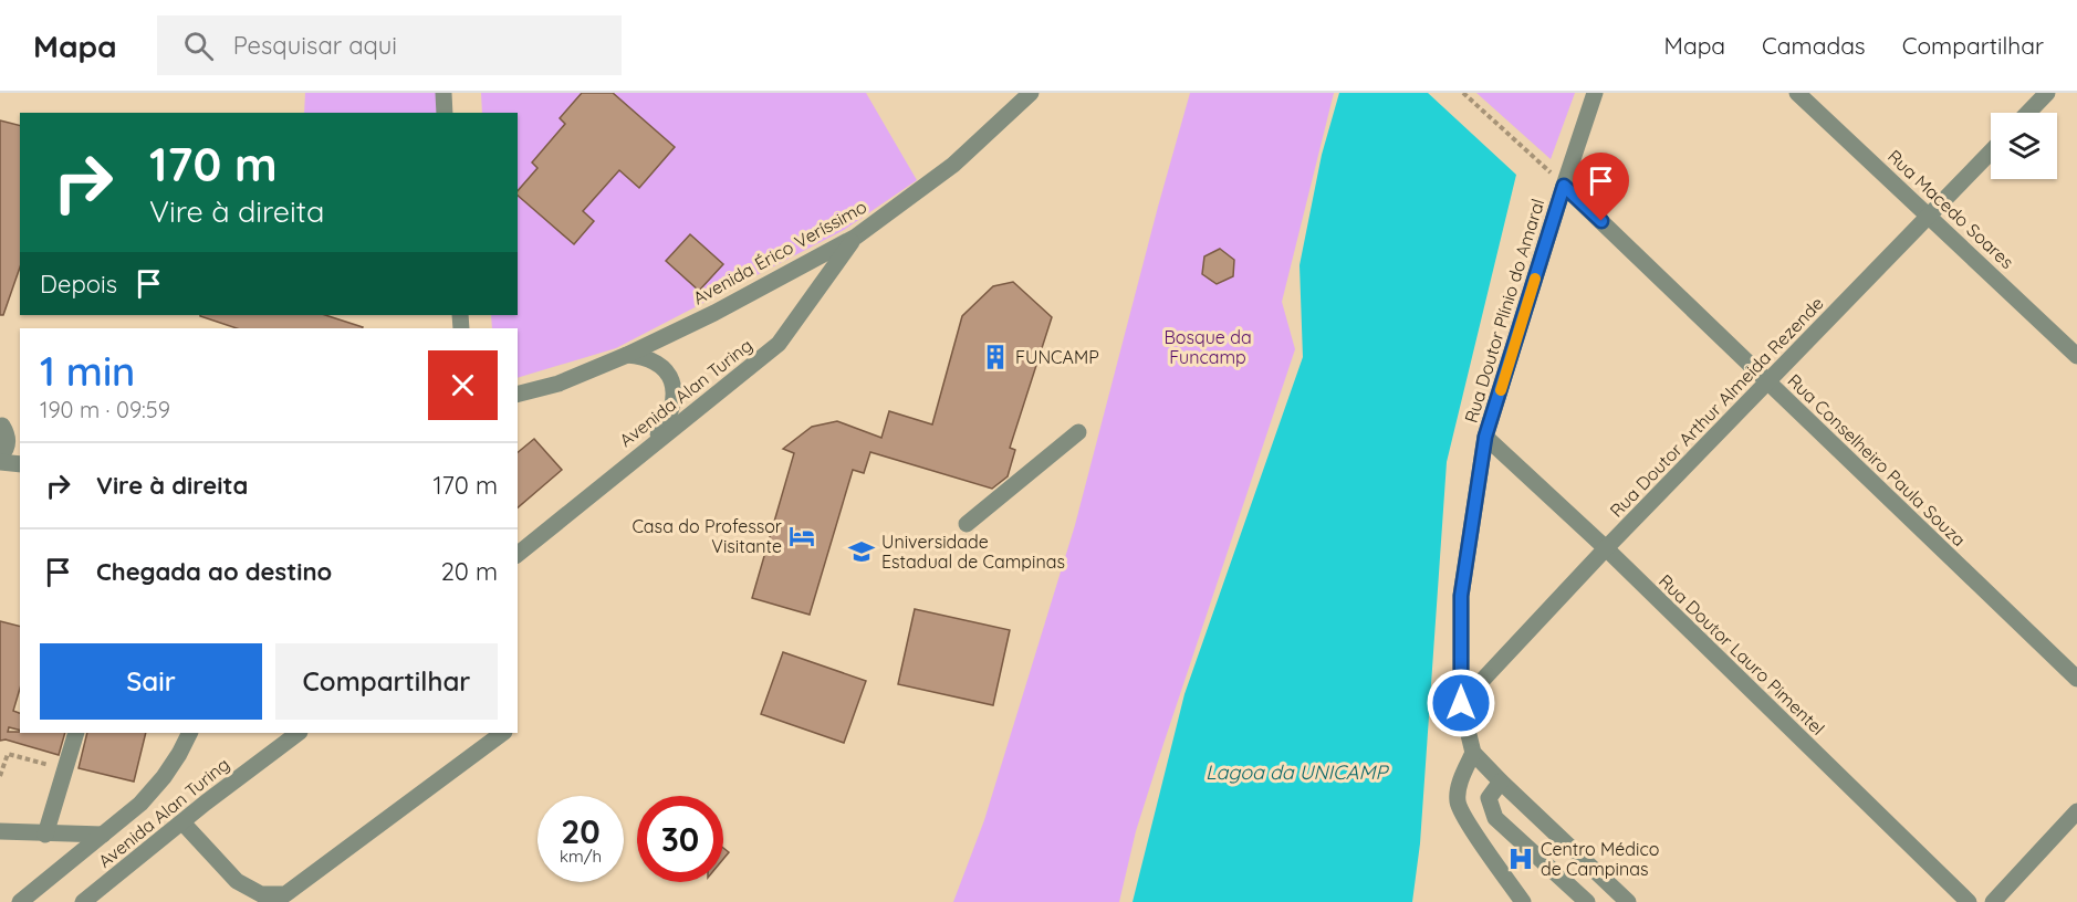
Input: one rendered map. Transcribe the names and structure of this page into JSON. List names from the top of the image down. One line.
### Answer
{"streets":{"street":["Rua Macedo Soares","Avenida Érico Veríssimo","Rua Doutor Plínio do Amaral","Avenida Alan Turing","Rua Doutor Arthur Almeida Rezende","Rua Conselheiro Paula Souza","Rua Doutor Lauro Pimentel"]},"crossings":[["Rua Macedo Soares","Rua Doutor Arthur Almeida Rezende"],["Avenida Érico Veríssimo","Avenida Alan Turing"],["Rua Doutor Plínio do Amaral","Rua Doutor Arthur Almeida Rezende"],["Rua Doutor Plínio do Amaral","Rua Conselheiro Paula Souza"],["Rua Doutor Plínio do Amaral","Rua Doutor Lauro Pimentel"],["Rua Doutor Arthur Almeida Rezende","Rua Conselheiro Paula Souza"],["Rua Doutor Arthur Almeida Rezende","Rua Doutor Lauro Pimentel"]],"water":["Lagoa da UNICAMP"],"parks":["Bosque da Funcamp"],"places":{"building":["FUNCAMP"],"hotel":["Casa do Professor Visitante"],"school or university":["Universidade Estadual de Campinas"],"hospital":["Centro Médico de Campinas"]},"page":{"header":"Mapa","search":"Pesquisar aqui","nav":["Mapa","Camadas","Compartilhar"],"turn":["170 m","Vire à direita"],"then":"Depois","heading":["1 min","190 m · 09:59"],"list":[{"name":"Vire à direita","value":"170 m"},{"name":"Chegada ao destino","value":"20 m"}],"buttons":["Sair","Compartilhar"],"speed":"20 km/h","limit":"30"}}
